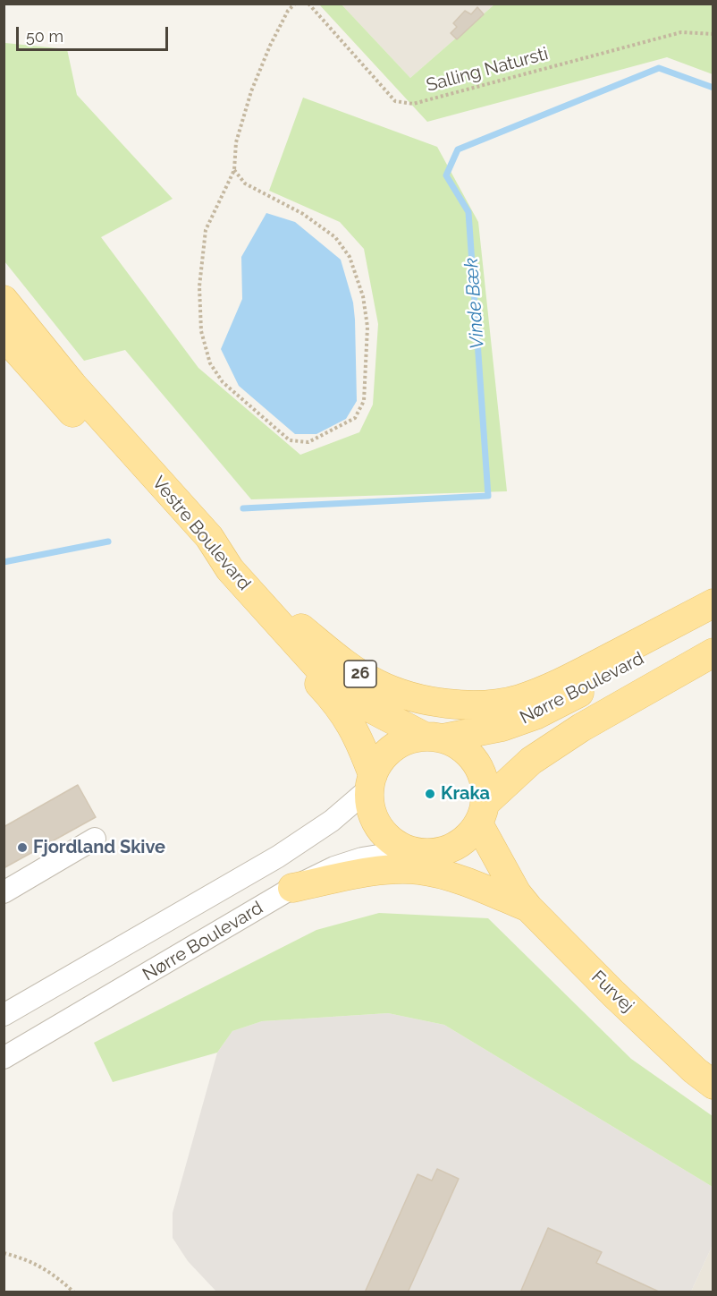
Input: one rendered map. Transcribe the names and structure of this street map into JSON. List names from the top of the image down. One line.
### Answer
{"streets":{"main road":["Vestre Boulevard","26","Nørre Boulevard","Furvej"],"path":["Salling Natursti"]},"crossings":[["Vestre Boulevard","26"],["Vestre Boulevard","Nørre Boulevard"],["Vestre Boulevard","Furvej"],["26","Nørre Boulevard"],["26","Furvej"],["Nørre Boulevard","Furvej"]],"water":["Vinde Bæk"],"places":["Kraka","Fjordland Skive"],"scale_bar":"50 m"}
